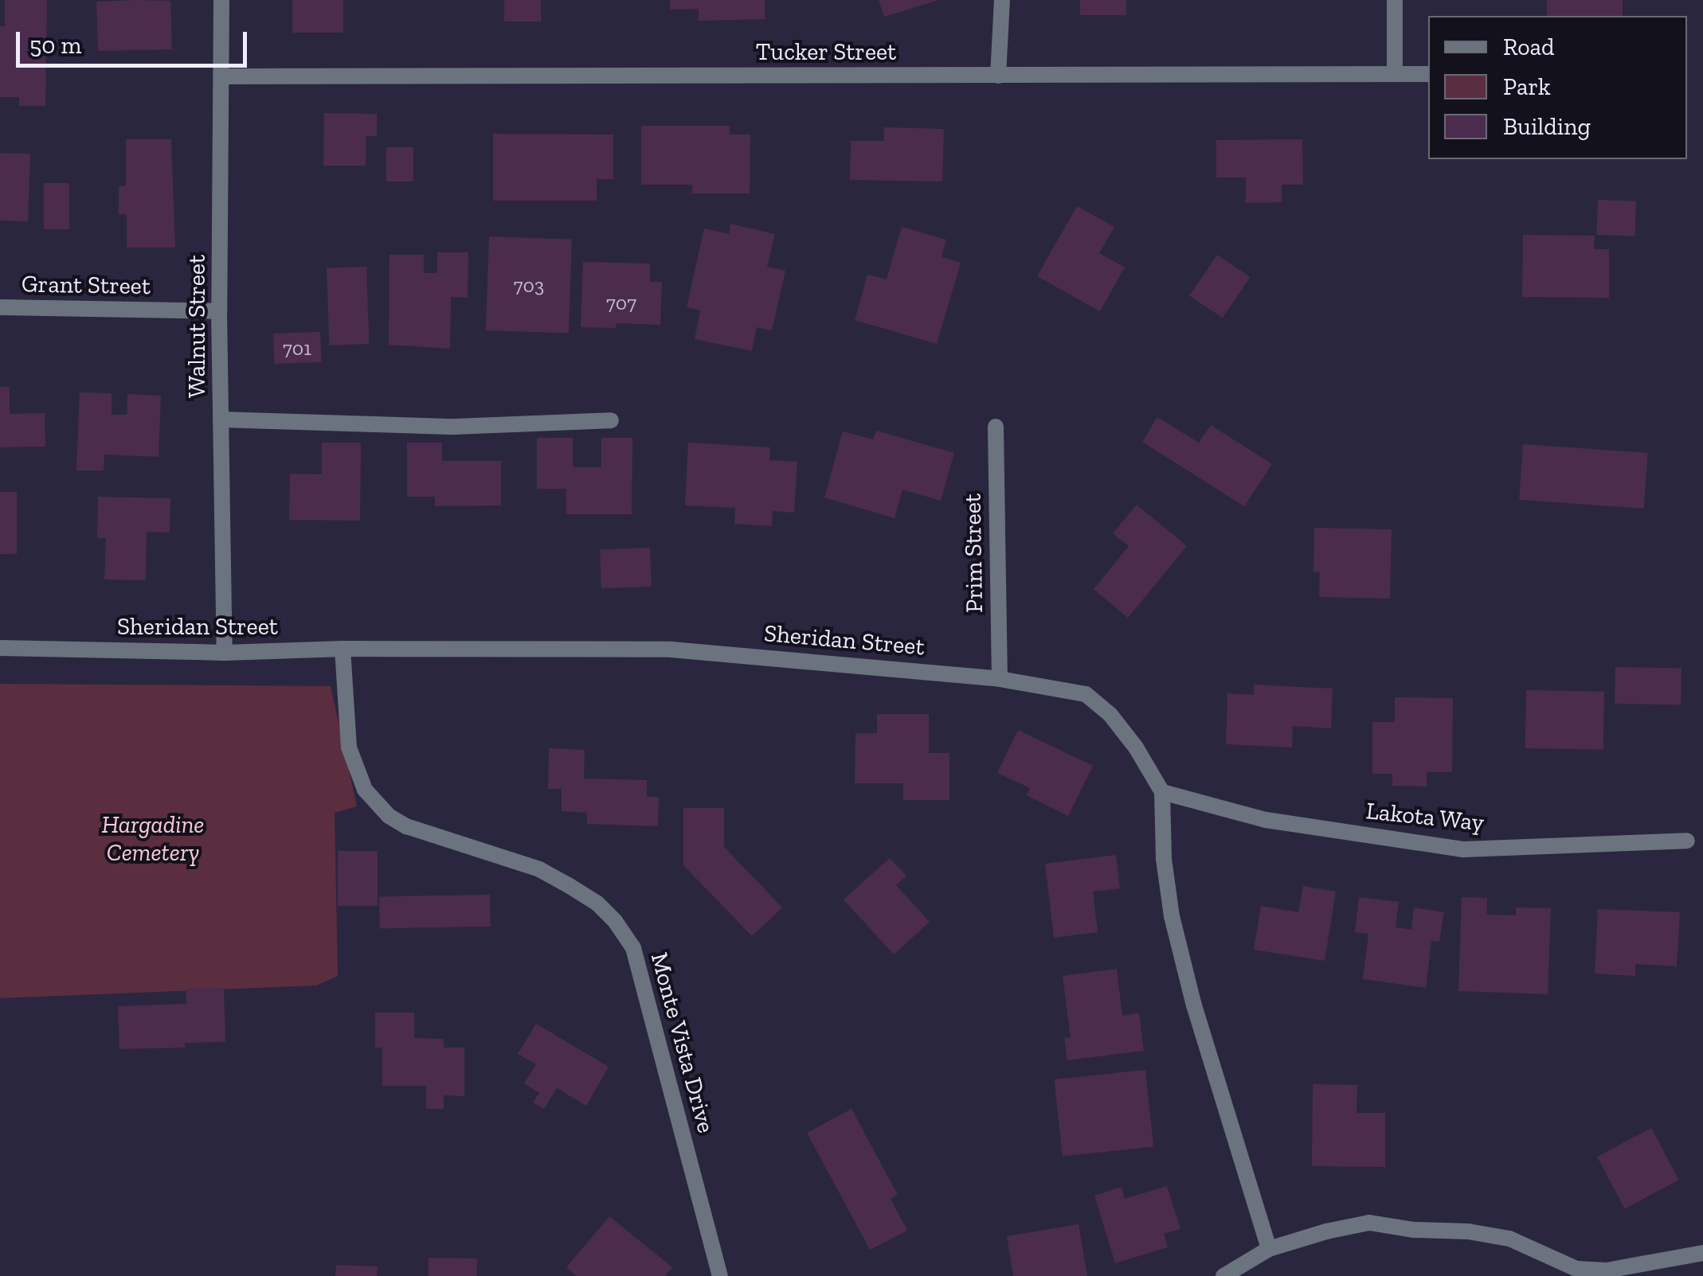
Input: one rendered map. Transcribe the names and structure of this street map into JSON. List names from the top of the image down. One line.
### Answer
{"streets":{"street":["Tucker Street","Grant Street","Walnut Street","Prim Street","Sheridan Street","Lakota Way","Monte Vista Drive"]},"crossings":[["Tucker Street","Walnut Street"],["Grant Street","Walnut Street"],["Walnut Street","Sheridan Street"],["Prim Street","Sheridan Street"],["Sheridan Street","Lakota Way"],["Sheridan Street","Monte Vista Drive"]],"parks":["Hargadine Cemetery"],"house_numbers":["703","707","701"],"legend":["Road","Park","Building"],"scale_bar":"50 m"}
